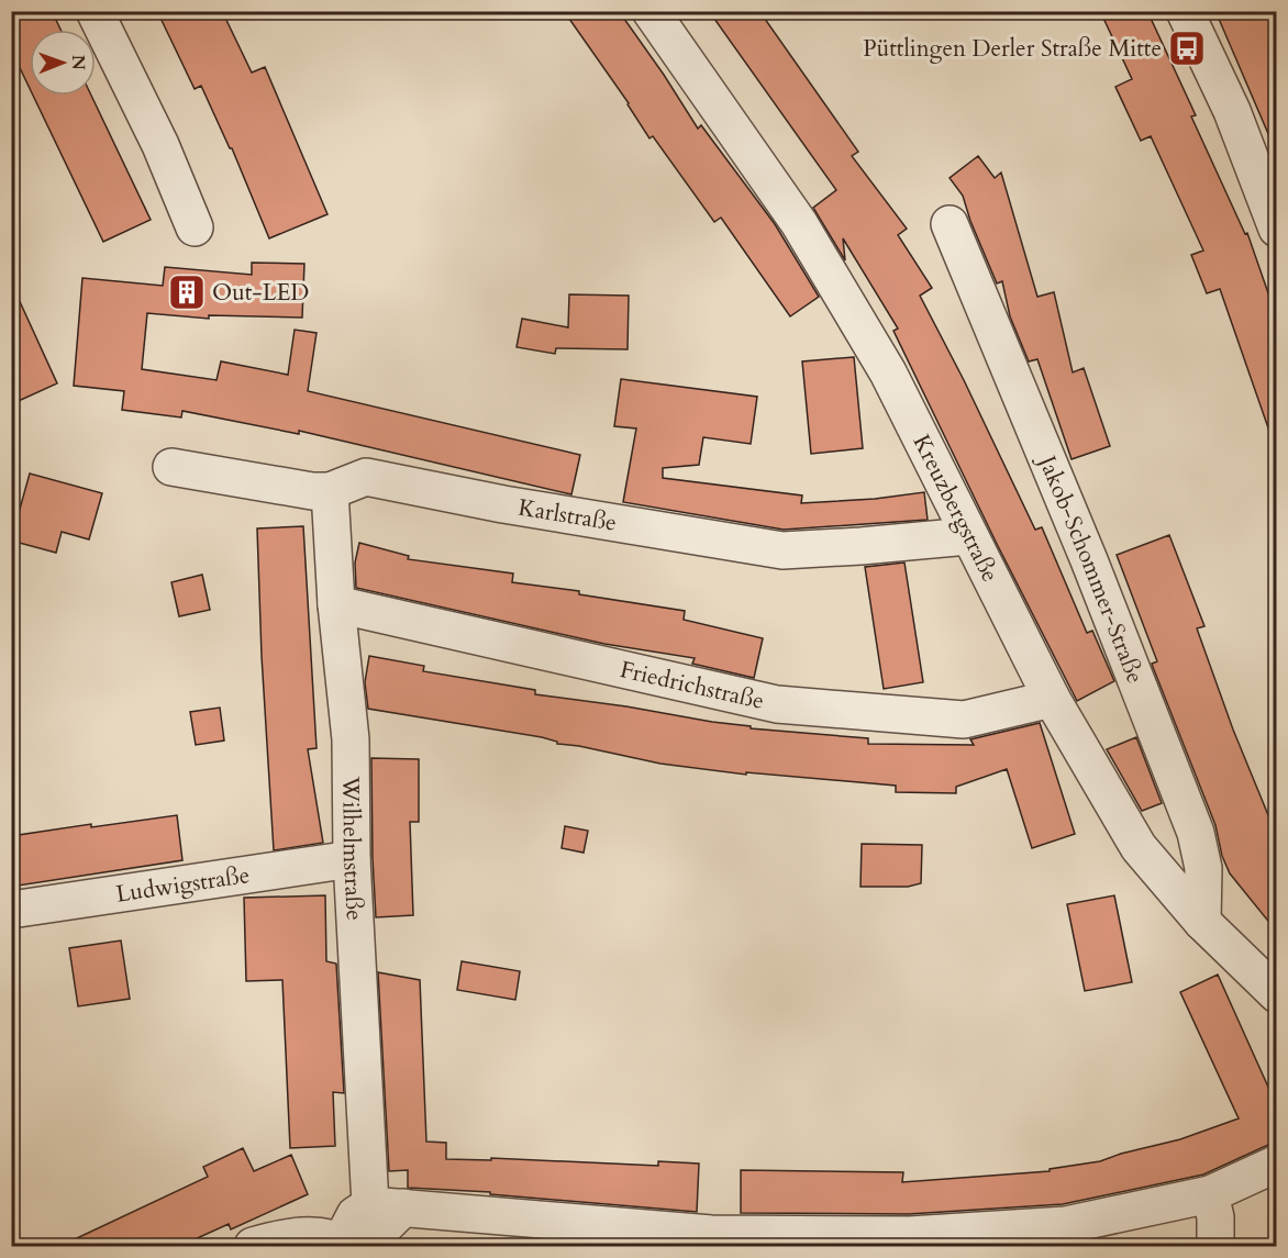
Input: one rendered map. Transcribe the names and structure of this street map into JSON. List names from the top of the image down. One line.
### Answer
{"streets":{"street":["Kreuzbergstraße","Karlstraße","Jakob-Schommer-Straße","Friedrichstraße","Wilhelmstraße","Ludwigstraße"]},"crossings":[["Kreuzbergstraße","Karlstraße"],["Kreuzbergstraße","Jakob-Schommer-Straße"],["Kreuzbergstraße","Friedrichstraße"],["Karlstraße","Wilhelmstraße"],["Friedrichstraße","Wilhelmstraße"],["Wilhelmstraße","Ludwigstraße"]],"places":{"bus stop":["Püttlingen Derler Straße Mitte"],"building":["Out-LED"]},"north":"right"}
